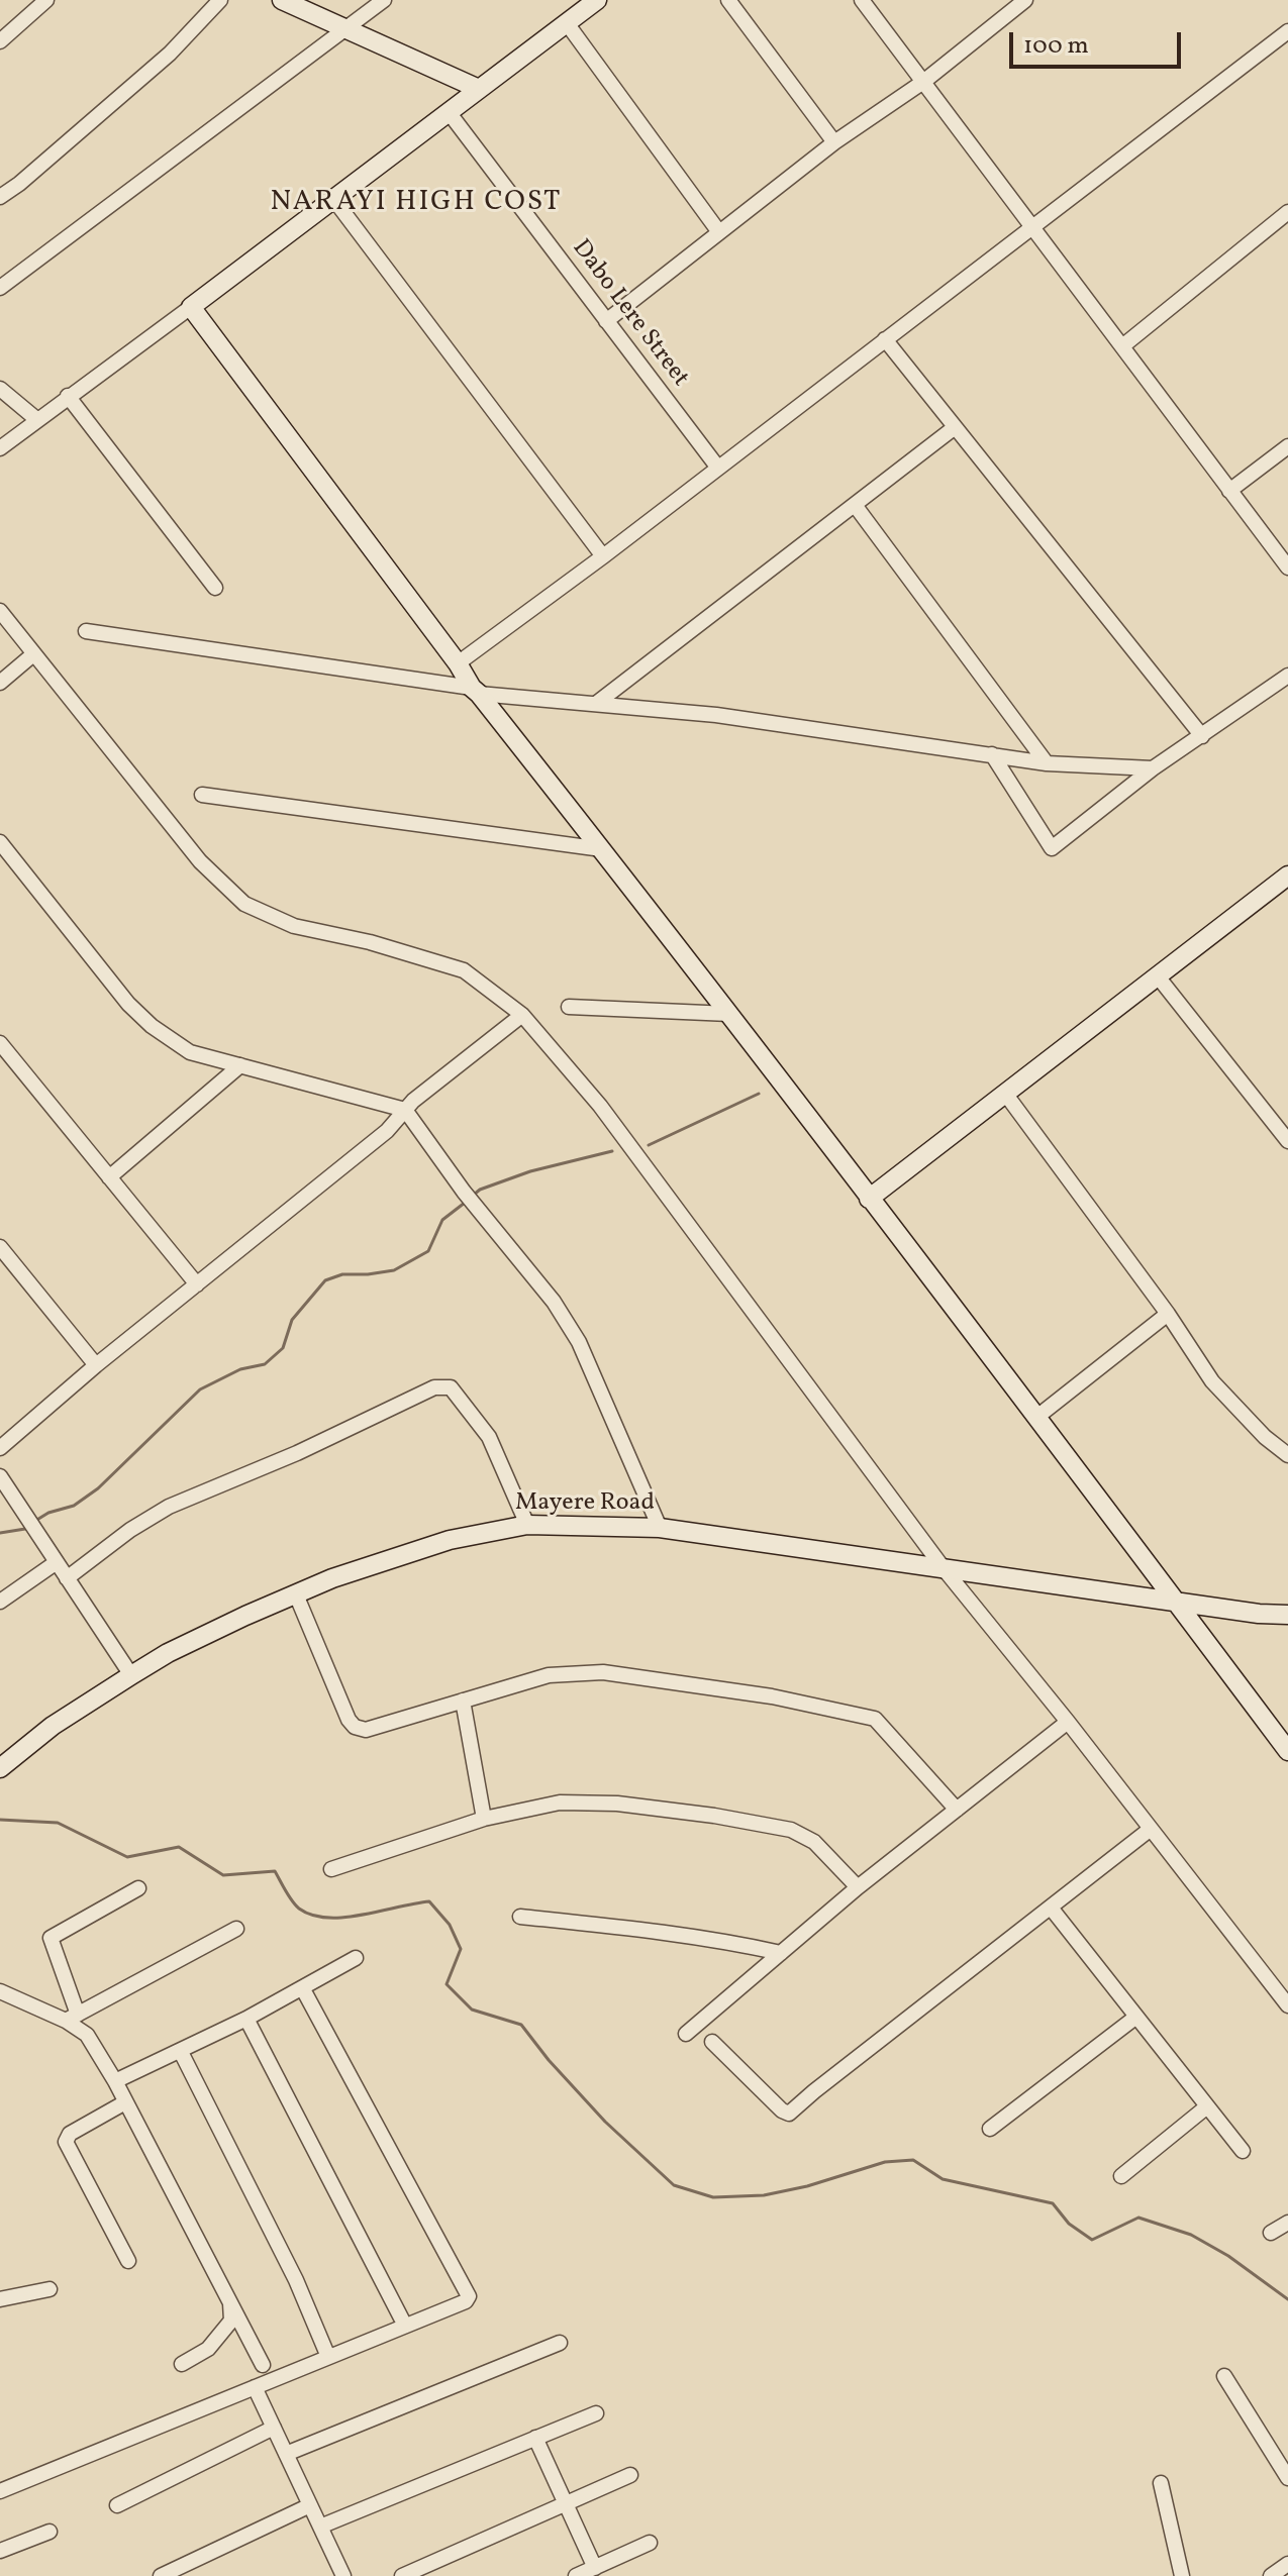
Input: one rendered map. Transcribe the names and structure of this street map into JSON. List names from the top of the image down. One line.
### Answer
{"streets":{"street":["Dabo Lere Street","Mayere Road"]},"districts":["NARAYI HIGH COST"],"scale_bar":"100 m"}
